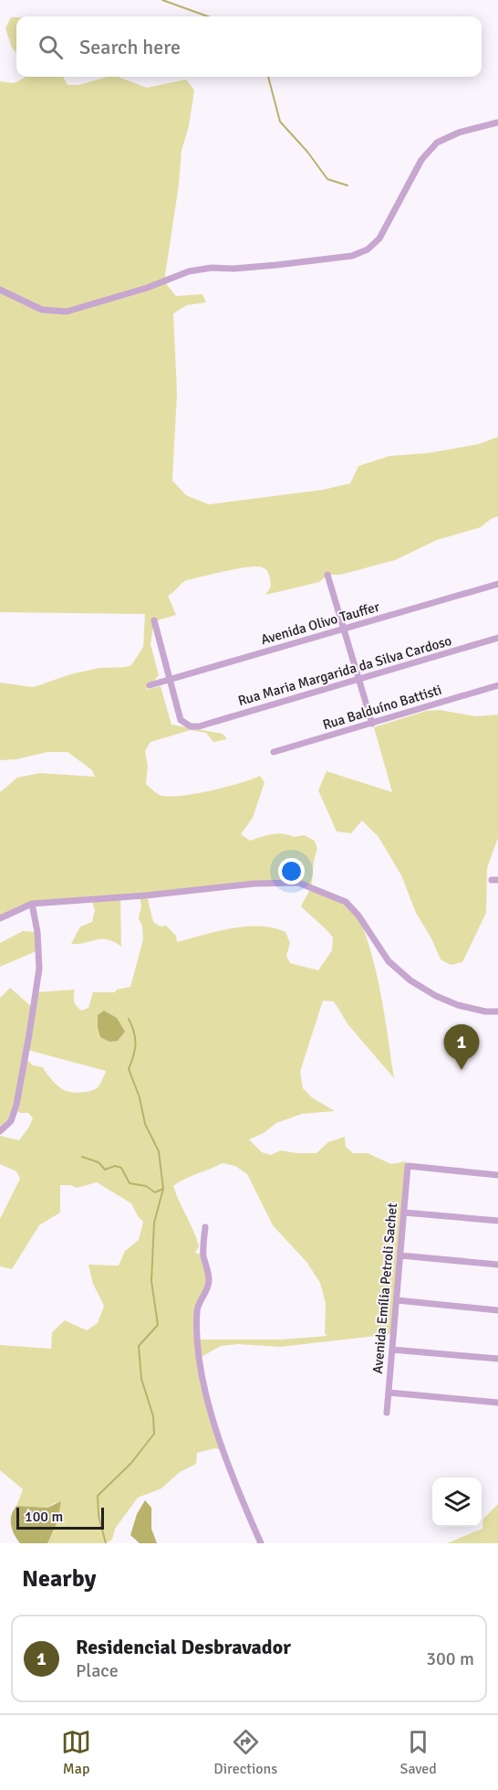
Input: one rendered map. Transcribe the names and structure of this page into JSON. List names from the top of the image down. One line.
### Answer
{"streets":{"street":["Avenida Olivo Tauffer","Rua Maria Margarida da Silva Cardoso","Rua Balduíno Battisti","Avenida Emília Petroli Sachet"]},"crossings":[["Avenida Olivo Tauffer","Rua Maria Margarida da Silva Cardoso"]],"scale_bar":"100 m","page":{"search":"Search here","pins":"1","scale":"100 m","heading":"Nearby","list":[{"mark":"1","name":"Residencial Desbravador","note":"Place","value":"300 m"}],"nav":["Map","Directions","Saved"]}}
